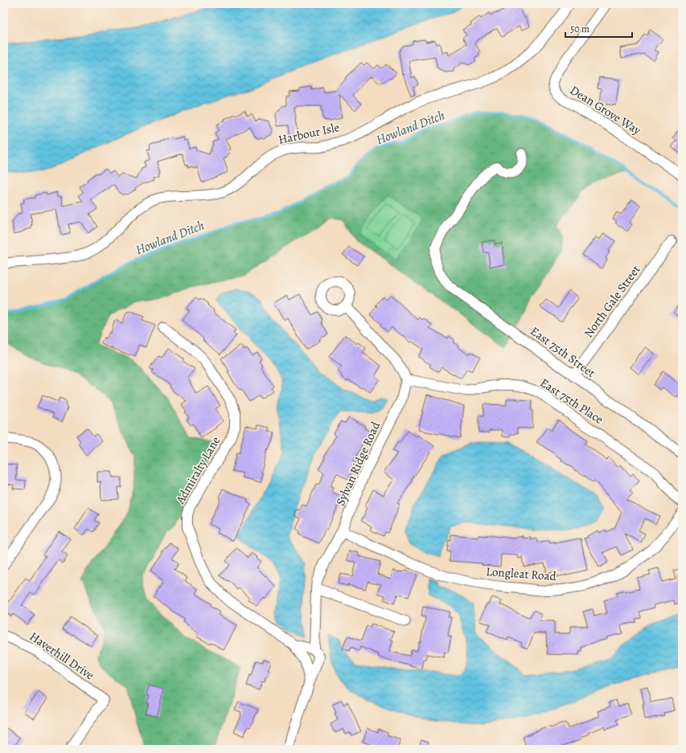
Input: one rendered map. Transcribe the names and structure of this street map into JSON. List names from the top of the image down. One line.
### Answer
{"streets":{"street":["Dean Grove Way","Harbour Isle","North Gale Street","East 75th Street","East 75th Place","Sylvan Ridge Road","Admiralty Lane","Longleat Road","Haverhill Drive"]},"crossings":[["North Gale Street","East 75th Street"],["East 75th Place","Sylvan Ridge Road"],["Sylvan Ridge Road","Admiralty Lane"],["Sylvan Ridge Road","Longleat Road"]],"water":["Howland Ditch"],"scale_bar":"50 m"}
